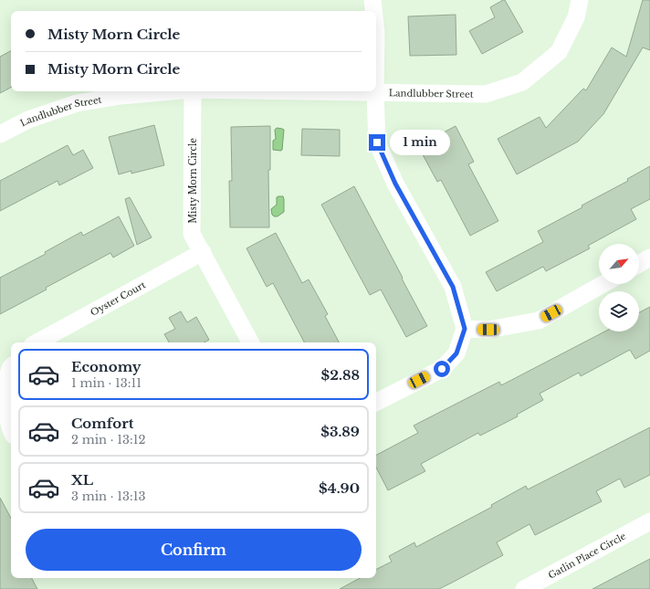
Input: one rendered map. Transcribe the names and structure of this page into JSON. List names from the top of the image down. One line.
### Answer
{"streets":{"street":["Landlubber Street","Misty Morn Circle","Oyster Court","Gatlin Place Circle"]},"crossings":[["Misty Morn Circle","Oyster Court"]],"north":"top right","page":{"banner":["Misty Morn Circle","Misty Morn Circle"],"bubble":"1 min","list":[{"name":"Economy","note":"1 min · 13:11","value":"$2.88"},{"name":"Comfort","note":"2 min · 13:12","value":"$3.89"},{"name":"XL","note":"3 min · 13:13","value":"$4.90"}],"buttons":"Confirm"}}
